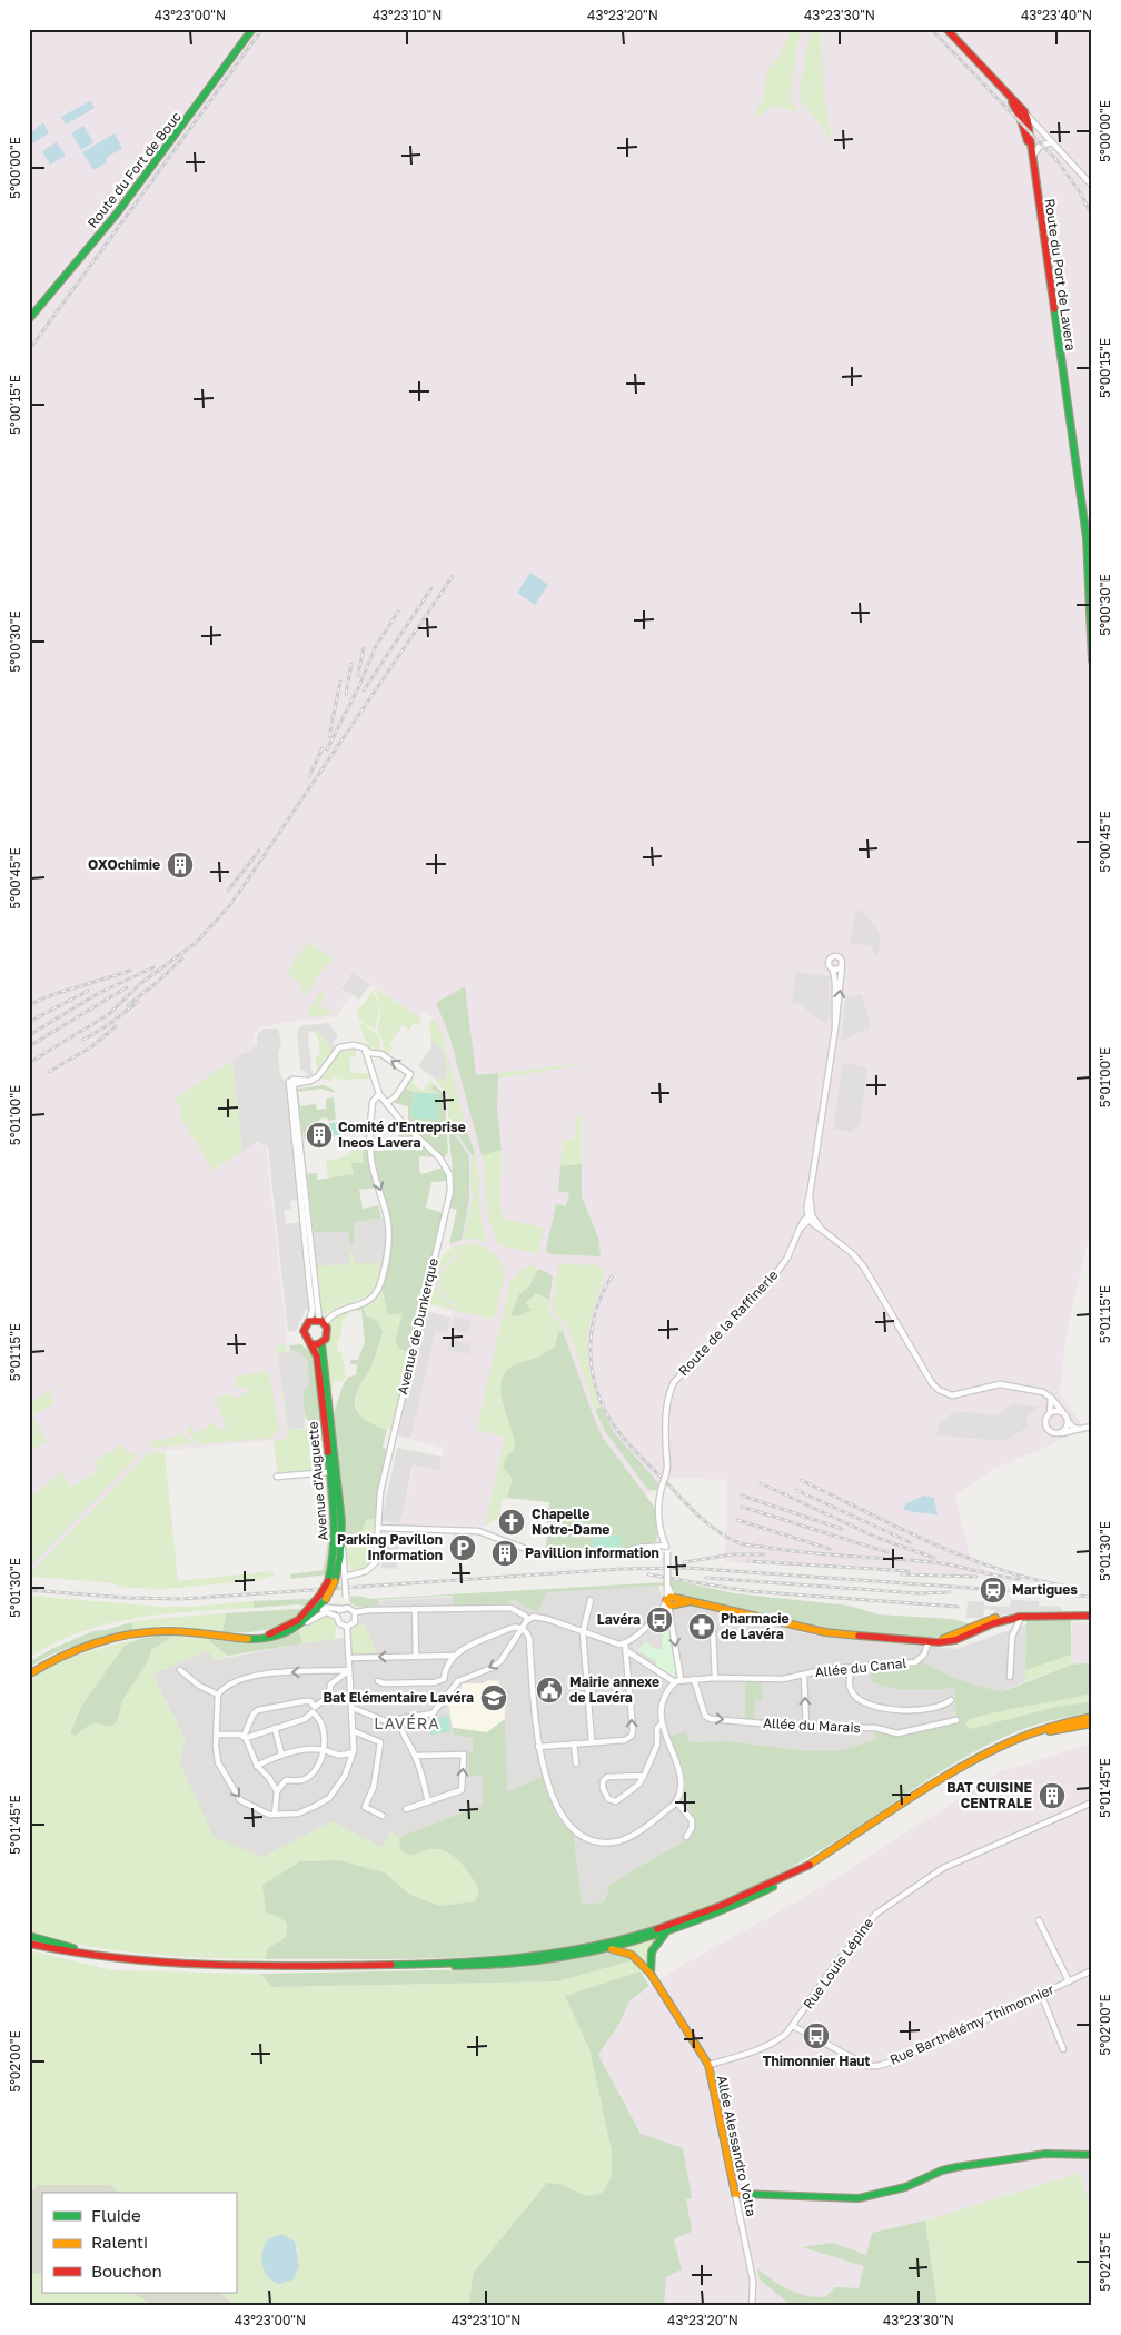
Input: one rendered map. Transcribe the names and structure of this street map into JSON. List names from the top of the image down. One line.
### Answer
{"streets":{"main road":["Route du Fort de Bouc","Route du Port de Lavera","Avenue d'Auguette","Allée Alessandro Volta"],"street":["Route de la Raffinerie","Avenue de Dunkerque","Allée du Canal","Allée du Marais","Rue Louis Lépine","Rue Barthélémy Thimonnier"]},"crossings":[["Route de la Raffinerie","Allée du Canal"],["Allée du Canal","Allée du Marais"],["Rue Louis Lépine","Rue Barthélémy Thimonnier"],["Rue Louis Lépine","Allée Alessandro Volta"]],"one_way":["Allée du Marais"],"districts":["LAVÉRA"],"places":{"building":["OXOchimie","Comité d'Entreprise Ineos Lavera","Pavillion information","BAT CUISINE CENTRALE"],"church":["Chapelle Notre-Dame"],"parking":["Parking Pavillon Information"],"station":["Martigues"],"bus stop":["Lavéra","Thimonnier Haut"],"pharmacy":["Pharmacie de Lavéra"],"public building":["Mairie annexe de Lavéra"],"school or university":["Bat Elémentaire Lavéra"]},"legend":["Fluide","Ralenti","Bouchon"],"coordinates":["43°23'00\"N","43°23'10\"N","43°23'20\"N","43°23'30\"N","43°23'40\"N","5°00'00\"E","5°00'15\"E","5°00'30\"E","5°00'45\"E","5°01'00\"E","5°01'15\"E","5°01'30\"E","5°01'45\"E","5°02'00\"E","5°02'15\"E"]}
